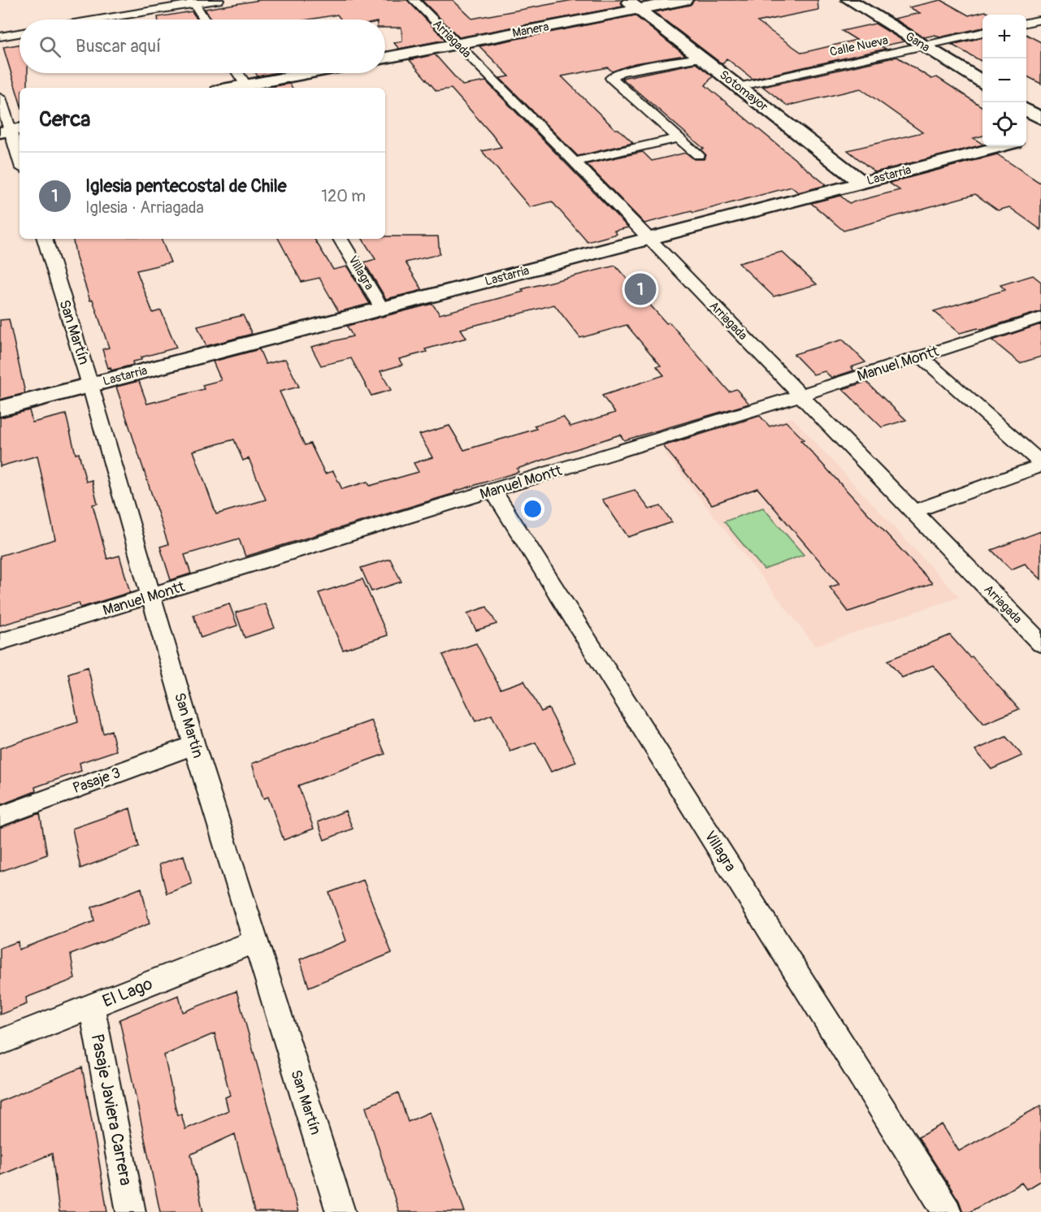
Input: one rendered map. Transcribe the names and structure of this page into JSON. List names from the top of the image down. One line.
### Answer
{"streets":{"main road":["Manera","Gana","Sotomayor","Lastarria"],"street":["Arriagada","Calle Nueva","Villagra","San Martín","Manuel Montt","Pasaje 3","El Lago","Pasaje Javiera Carrera"]},"crossings":[["Manera","Arriagada"],["Manera","Sotomayor"],["Arriagada","Lastarria"],["Arriagada","Manuel Montt"],["Gana","Calle Nueva"],["Calle Nueva","Sotomayor"],["Sotomayor","Lastarria"],["Lastarria","Villagra"],["Lastarria","San Martín"],["Villagra","Manuel Montt"],["San Martín","Manuel Montt"],["San Martín","Pasaje 3"],["San Martín","El Lago"],["El Lago","Pasaje Javiera Carrera"]],"page":{"map_buttons":["+","−"],"search":"Buscar aquí","heading":"Cerca","list":[{"mark":"1","name":"Iglesia pentecostal de Chile","note":"Iglesia · Arriagada","value":"120 m"}],"pins":"1"}}
